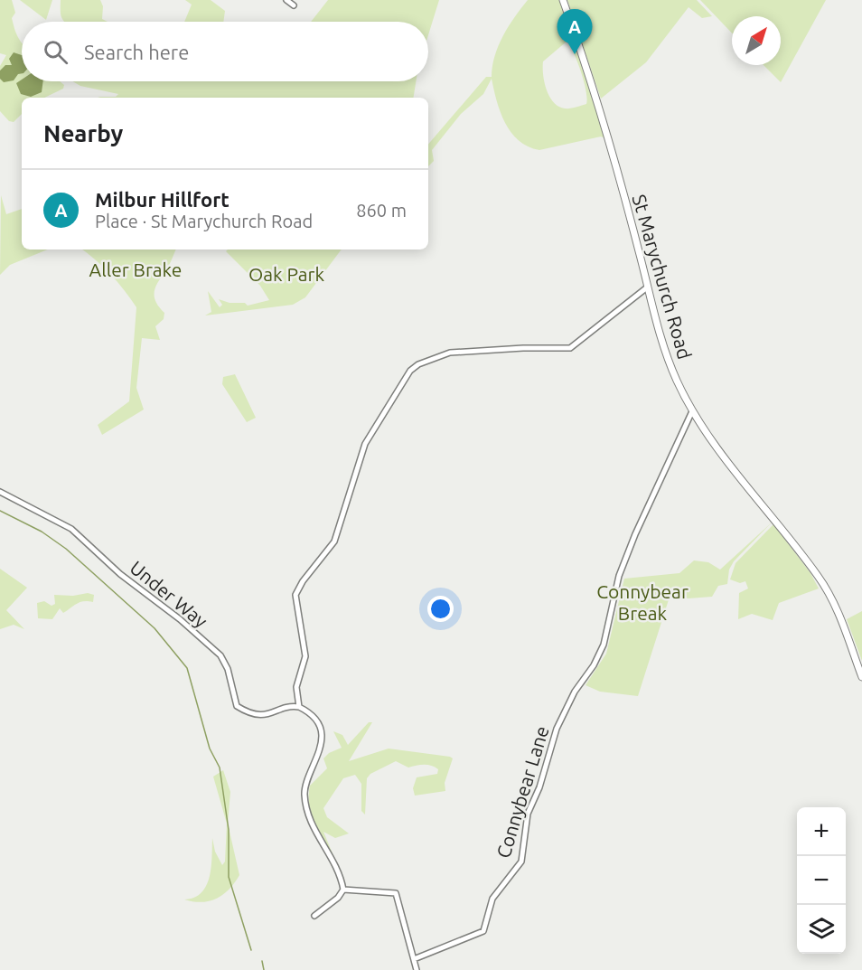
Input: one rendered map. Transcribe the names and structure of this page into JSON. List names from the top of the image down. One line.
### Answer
{"streets":{"street":["St Marychurch Road","Under Way","Connybear Lane"]},"crossings":[["St Marychurch Road","Connybear Lane"]],"parks":["Aller Brake","Oak Park","Connybear Break"],"north":"top right","page":{"pins":"A","search":"Search here","heading":"Nearby","list":[{"mark":"A","name":"Milbur Hillfort","note":"Place · St Marychurch Road","value":"860 m"}],"map_buttons":["+","−"]}}
